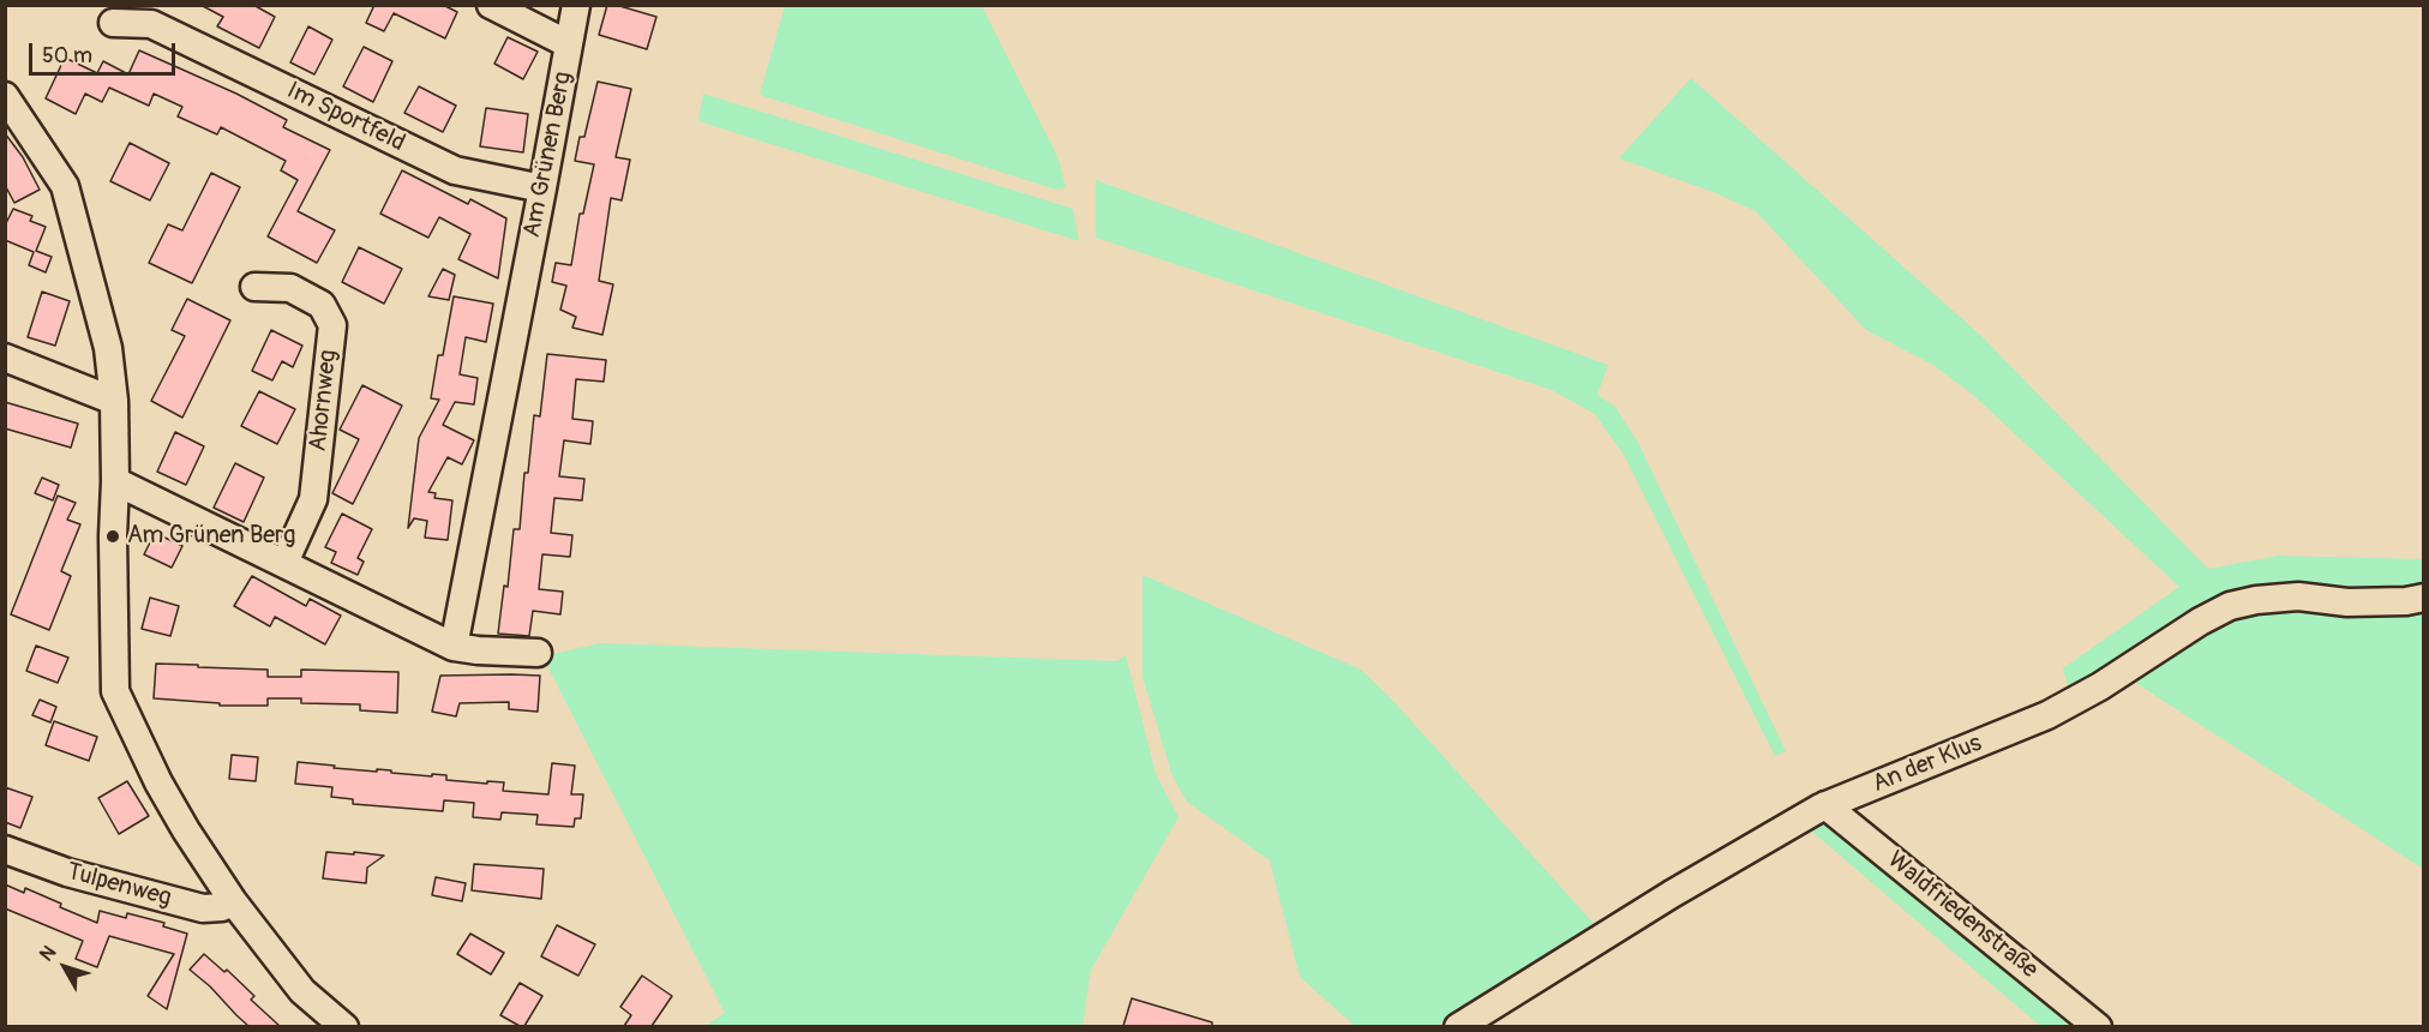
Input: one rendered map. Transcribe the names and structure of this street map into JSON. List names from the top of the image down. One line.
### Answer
{"streets":{"street":["Im Sportfeld","Am Grünen Berg","Ahornweg","An der Klus","Tulpenweg","Waldfriedenstraße"]},"crossings":[["Im Sportfeld","Am Grünen Berg"],["An der Klus","Waldfriedenstraße"]],"places":["Am Grünen Berg"],"scale_bar":"50 m","north":"top left"}
